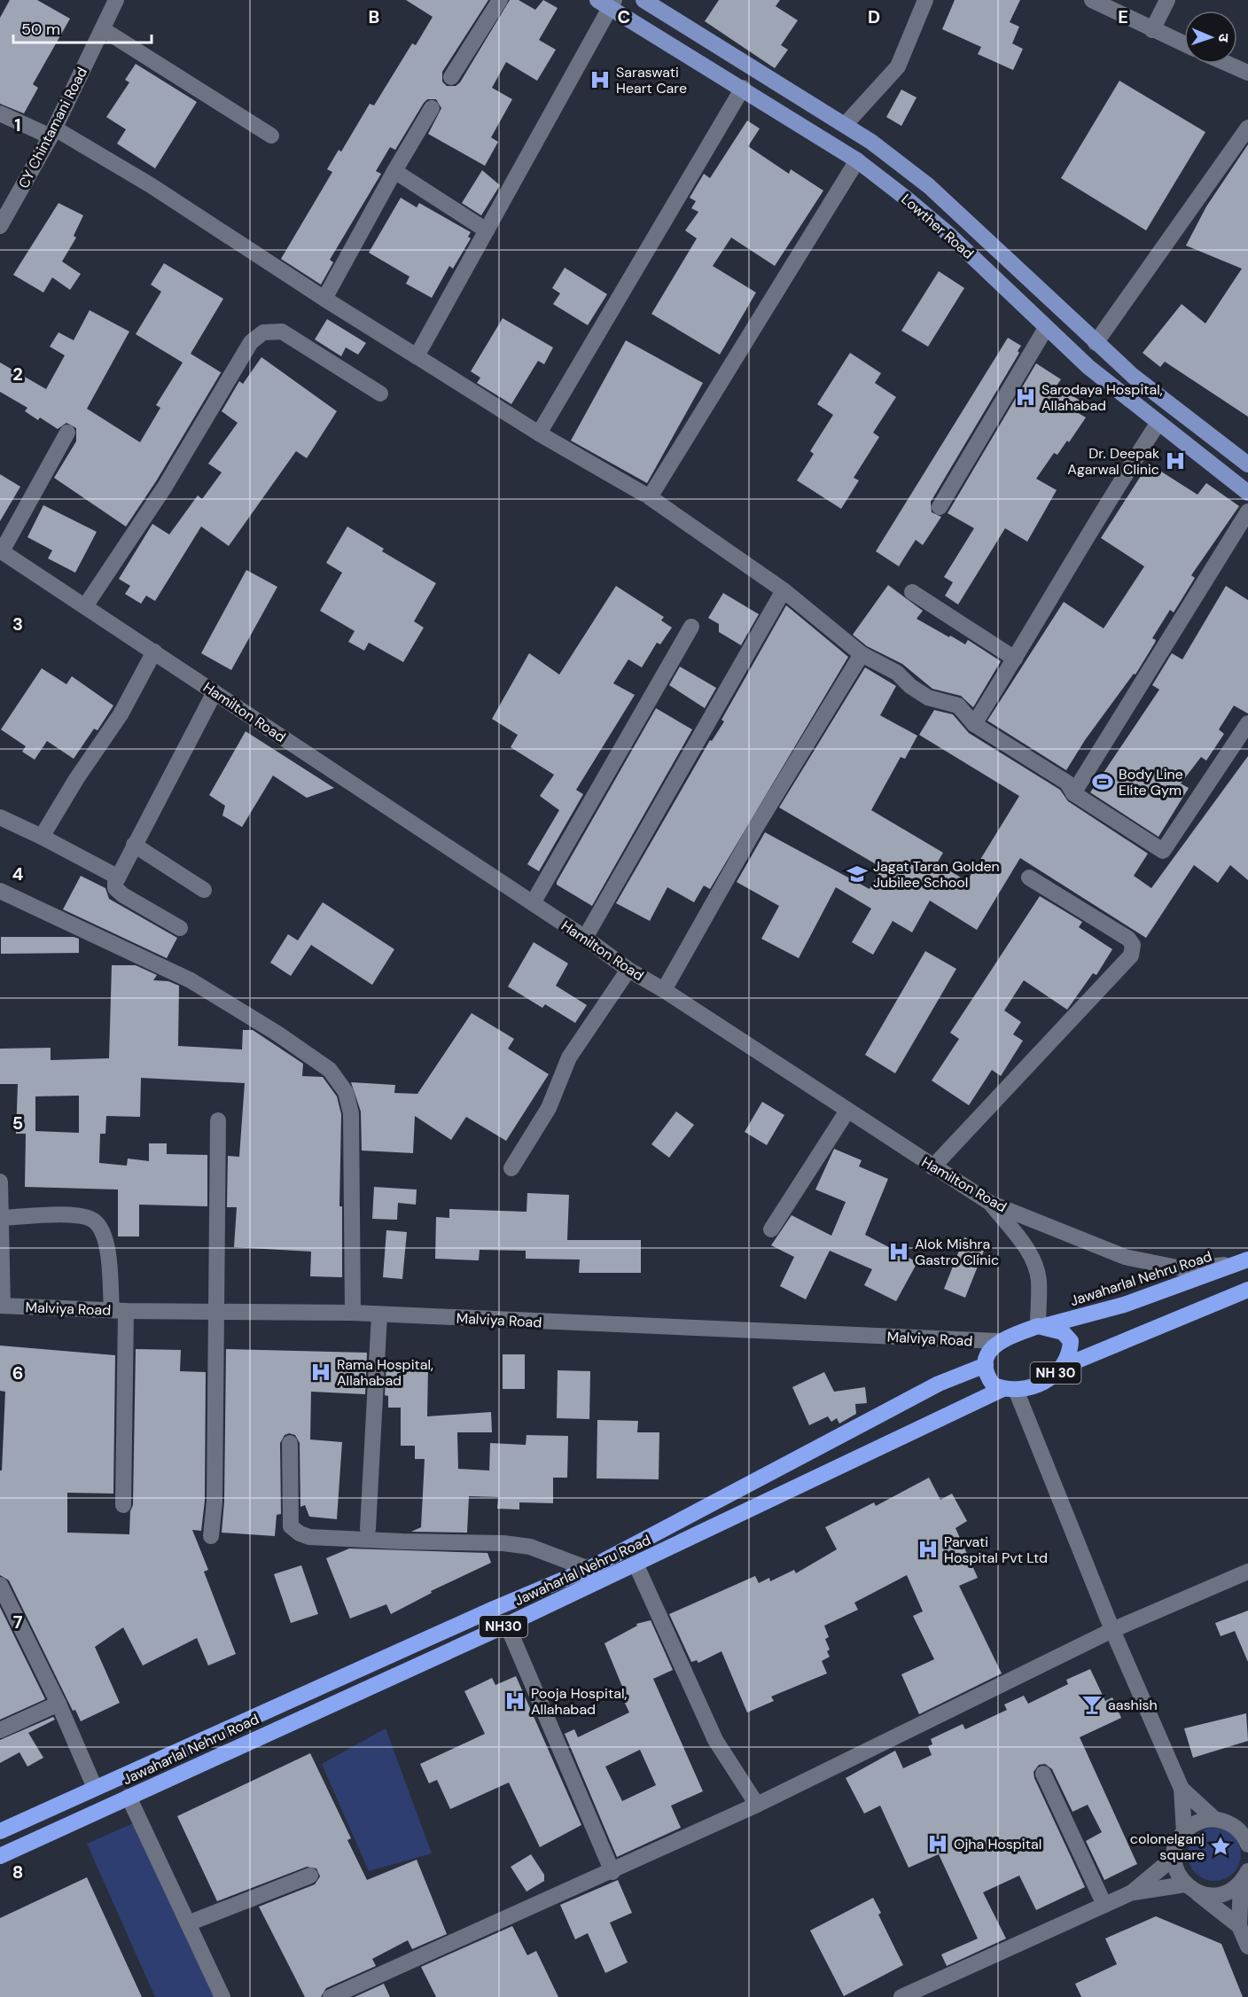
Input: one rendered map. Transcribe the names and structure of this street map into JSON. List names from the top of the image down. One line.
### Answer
{"streets":{"highway":["Jawaharlal Nehru Road","NH 30","NH30"],"main road":["Lowther Road"],"street":["CY Chintamani Road","Hamilton Road","Malviya Road"]},"crossings":[["Hamilton Road","Jawaharlal Nehru Road"],["Jawaharlal Nehru Road","Malviya Road"],["Jawaharlal Nehru Road","NH 30"],["Malviya Road","NH 30"]],"places":{"hospital":["Saraswati Heart Care","Sarodaya Hospital, Allahabad","Dr. Deepak Agarwal Clinic","Alok Mishra Gastro Clinic","Rama Hospital, Allahabad","Parvati Hospital Pvt Ltd","Pooja Hospital, Allahabad","Ojha Hospital"],"sports":["Body Line Elite Gym"],"school or university":["Jagat Taran Golden Jubilee School"],"bar":["aashish"],"place":["colonelganj square"]},"scale_bar":"50 m","north":"right","grid":{"columns":["B","C","D","E"],"rows":["1","2","3","4","5","6","7","8"]}}
